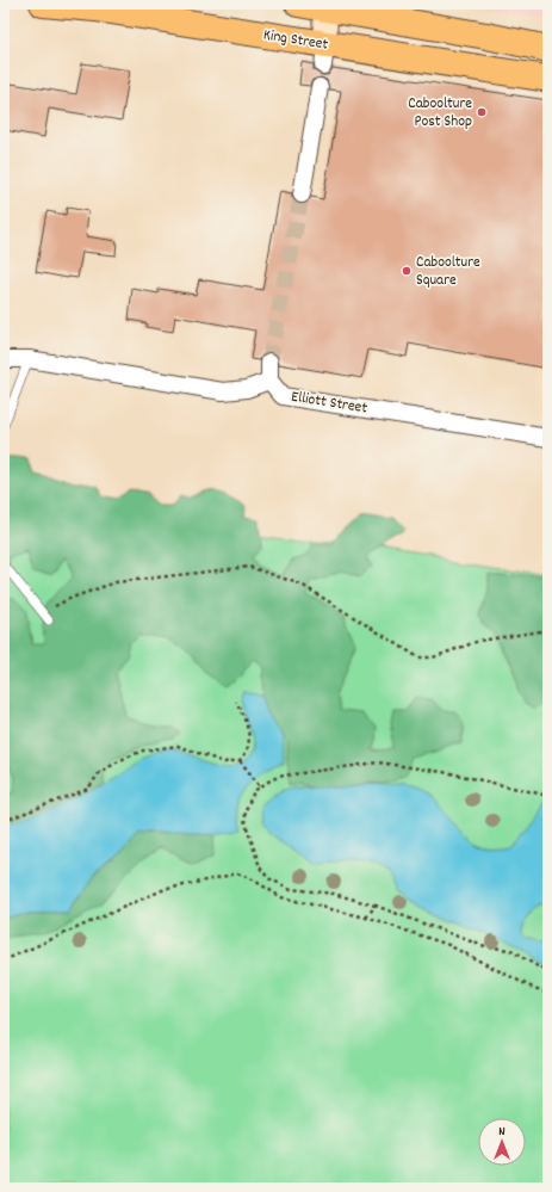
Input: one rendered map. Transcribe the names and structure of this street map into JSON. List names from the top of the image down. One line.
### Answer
{"streets":{"main road":["King Street"],"street":["Elliott Street"]},"places":["Caboolture Post Shop","Caboolture Square"],"north":"top"}
